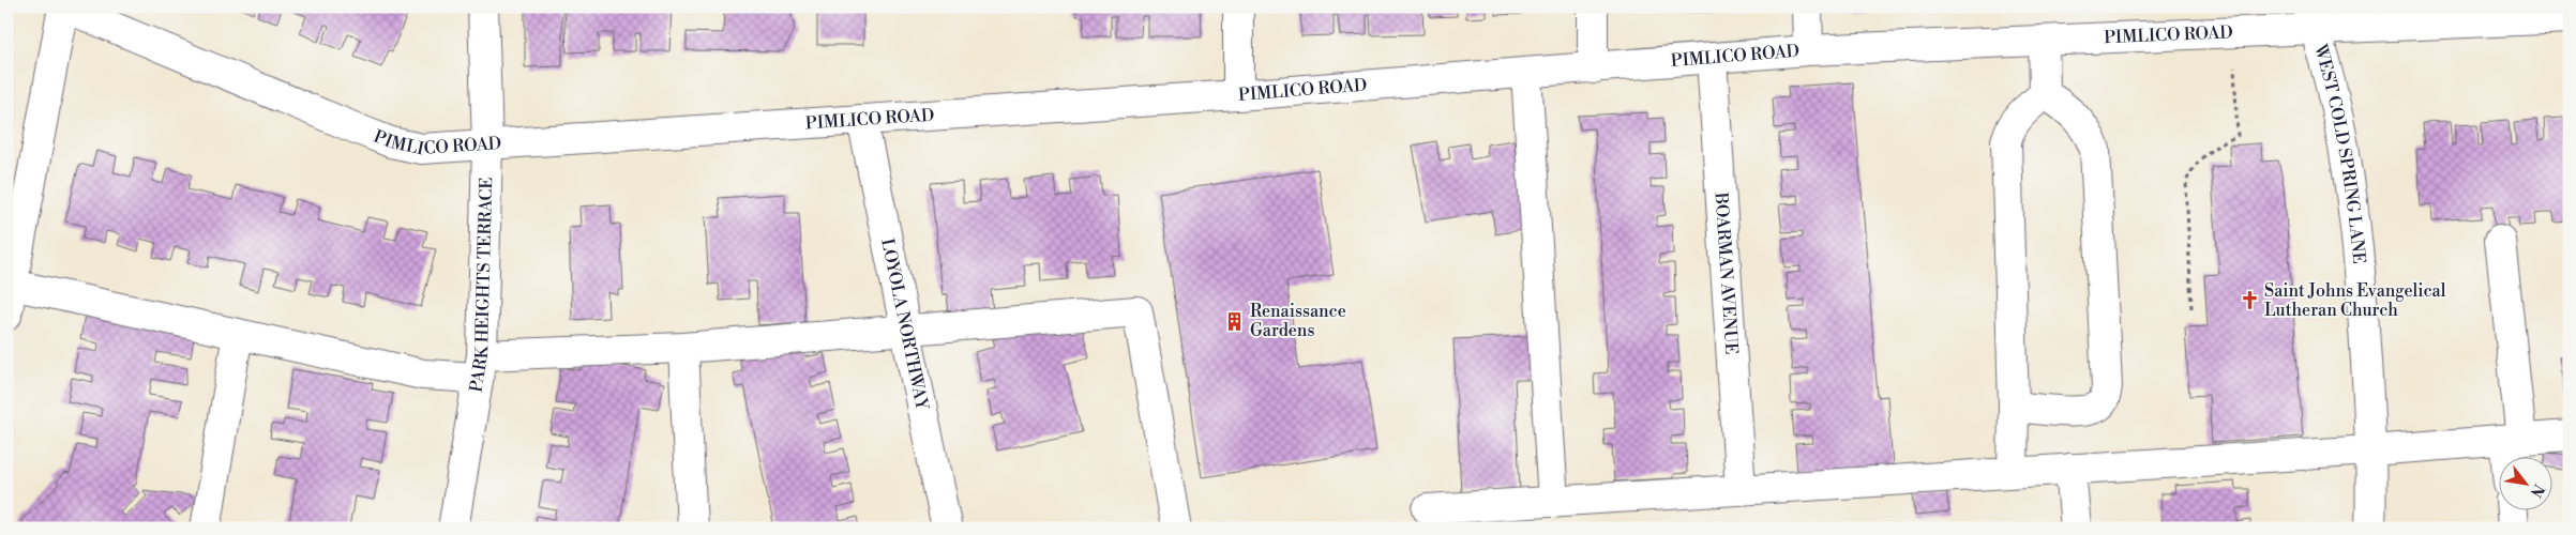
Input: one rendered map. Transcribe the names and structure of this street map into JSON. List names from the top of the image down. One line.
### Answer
{"streets":{"street":["PIMLICO ROAD","WEST COLD SPRING LANE","BOARMAN AVENUE","PARK HEIGHTS TERRACE","LOYOLA NORTHWAY"]},"crossings":[["PIMLICO ROAD","WEST COLD SPRING LANE"],["PIMLICO ROAD","BOARMAN AVENUE"],["PIMLICO ROAD","PARK HEIGHTS TERRACE"],["PIMLICO ROAD","LOYOLA NORTHWAY"]],"places":{"church":["Saint Johns Evangelical Lutheran Church"],"building":["Renaissance Gardens"]},"north":"bottom right"}
